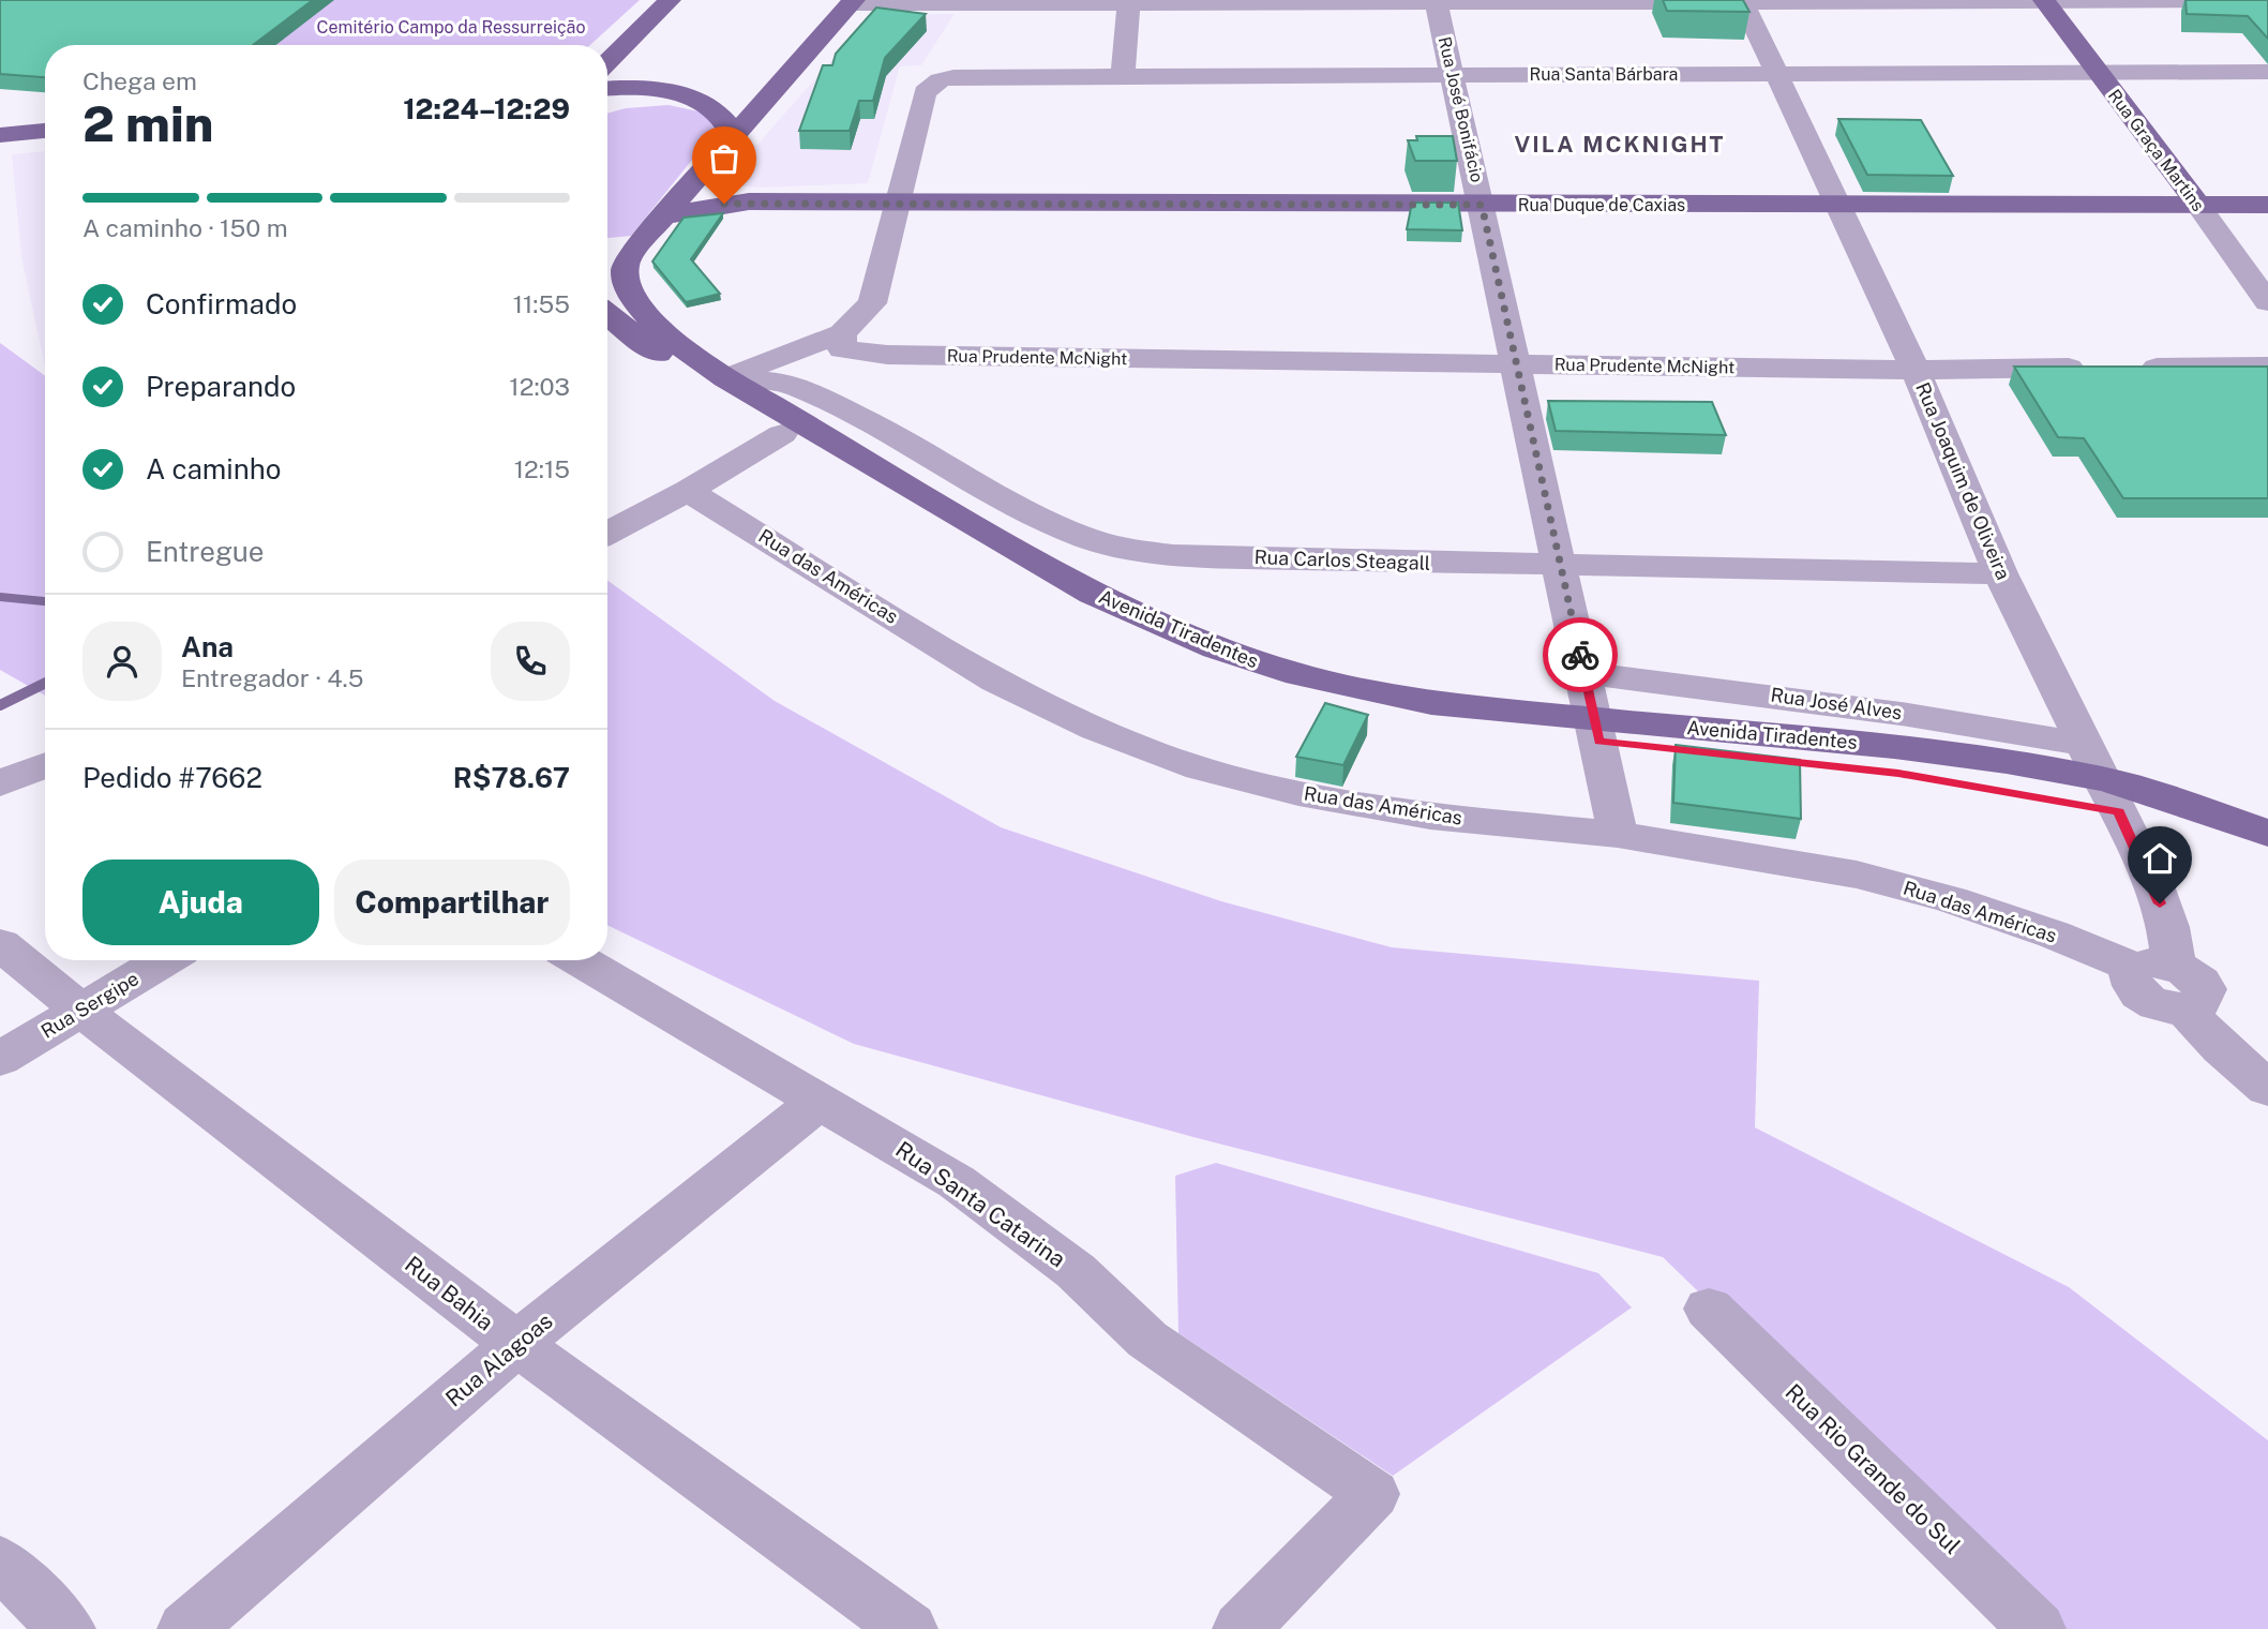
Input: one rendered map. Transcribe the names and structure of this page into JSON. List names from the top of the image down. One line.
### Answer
{"streets":{"main road":["Rua Graça Martins","Rua Duque de Caxias","Avenida Tiradentes"],"street":["Rua Santa Bárbara","Rua José Bonifácio","Rua Prudente McNight","Rua Joaquim de Oliveira","Rua Carlos Steagall","Rua das Américas","Rua José Alves","Rua Sergipe","Rua Santa Catarina","Rua Bahia","Rua Alagoas","Rua Rio Grande do Sul"]},"crossings":[["Rua Santa Bárbara","Rua José Bonifácio"],["Rua Santa Bárbara","Rua Graça Martins"],["Rua Santa Bárbara","Rua Duque de Caxias"],["Rua Santa Bárbara","Rua Joaquim de Oliveira"],["Rua José Bonifácio","Rua Duque de Caxias"],["Rua José Bonifácio","Rua Prudente McNight"],["Rua José Bonifácio","Rua Carlos Steagall"],["Rua José Bonifácio","Rua das Américas"],["Rua José Bonifácio","Avenida Tiradentes"],["Rua José Bonifácio","Rua José Alves"],["Rua Graça Martins","Rua Duque de Caxias"],["Rua Duque de Caxias","Rua Joaquim de Oliveira"],["Rua Prudente McNight","Rua Joaquim de Oliveira"],["Rua Joaquim de Oliveira","Rua Carlos Steagall"],["Rua Joaquim de Oliveira","Rua das Américas"],["Rua Joaquim de Oliveira","Avenida Tiradentes"],["Rua Joaquim de Oliveira","Rua José Alves"],["Rua Carlos Steagall","Avenida Tiradentes"],["Avenida Tiradentes","Rua José Alves"],["Rua Sergipe","Rua Bahia"],["Rua Santa Catarina","Rua Alagoas"],["Rua Bahia","Rua Alagoas"]],"districts":["VILA MCKNIGHT"],"parks":["Cemitério Campo da Ressurreição"],"page":{"heading":["2 min","Chega em","12:24–12:29"],"panel":["Ana","Entregador · 4.5","Pedido #7662","R$78.67"],"bar":"A caminho · 150 m","list":[["Confirmado","11:55"],["Preparando","12:03"],["A caminho","12:15"],"Entregue"],"buttons":["Ajuda","Compartilhar"]}}
